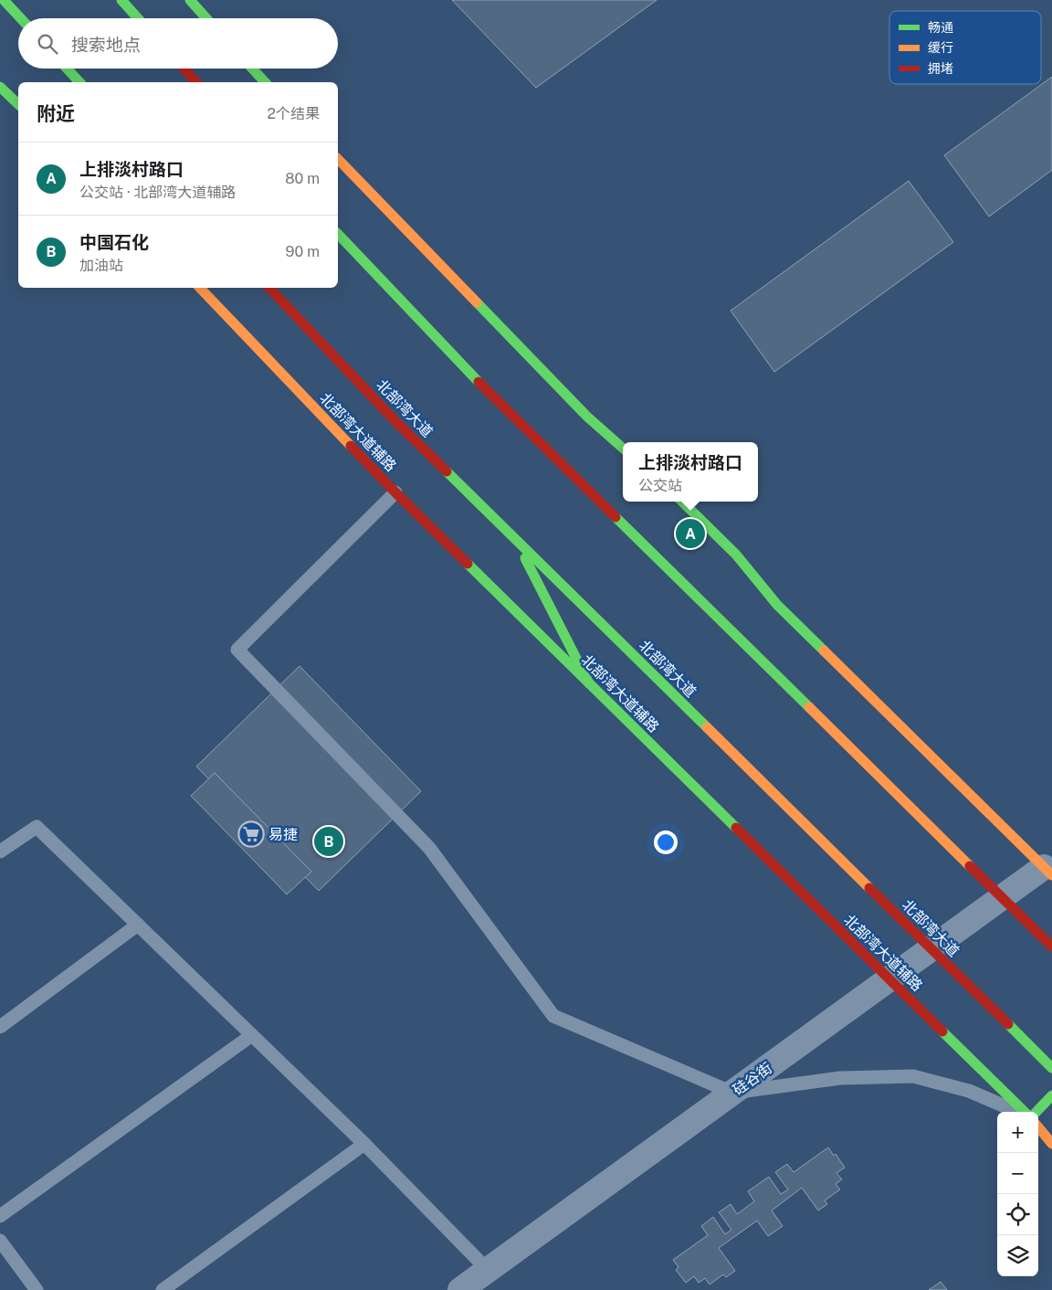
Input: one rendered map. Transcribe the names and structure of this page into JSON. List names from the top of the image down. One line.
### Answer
{"streets":{"main road":["北部湾大道","北部湾大道辅路"],"street":["硅谷街"]},"crossings":[["北部湾大道","硅谷街"],["北部湾大道辅路","硅谷街"]],"places":{"supermarket":["易捷"]},"legend":["畅通","缓行","拥堵"],"page":{"search":"搜索地点","heading":["附近","2个结果"],"list":[{"mark":"A","name":"上排淡村路口","note":"公交站 · 北部湾大道辅路","value":"80 m"},{"mark":"B","name":"中国石化","note":"加油站","value":"90 m"}],"popup":["上排淡村路口","公交站"],"pins":["A","B"],"map_buttons":["+","−"]}}
